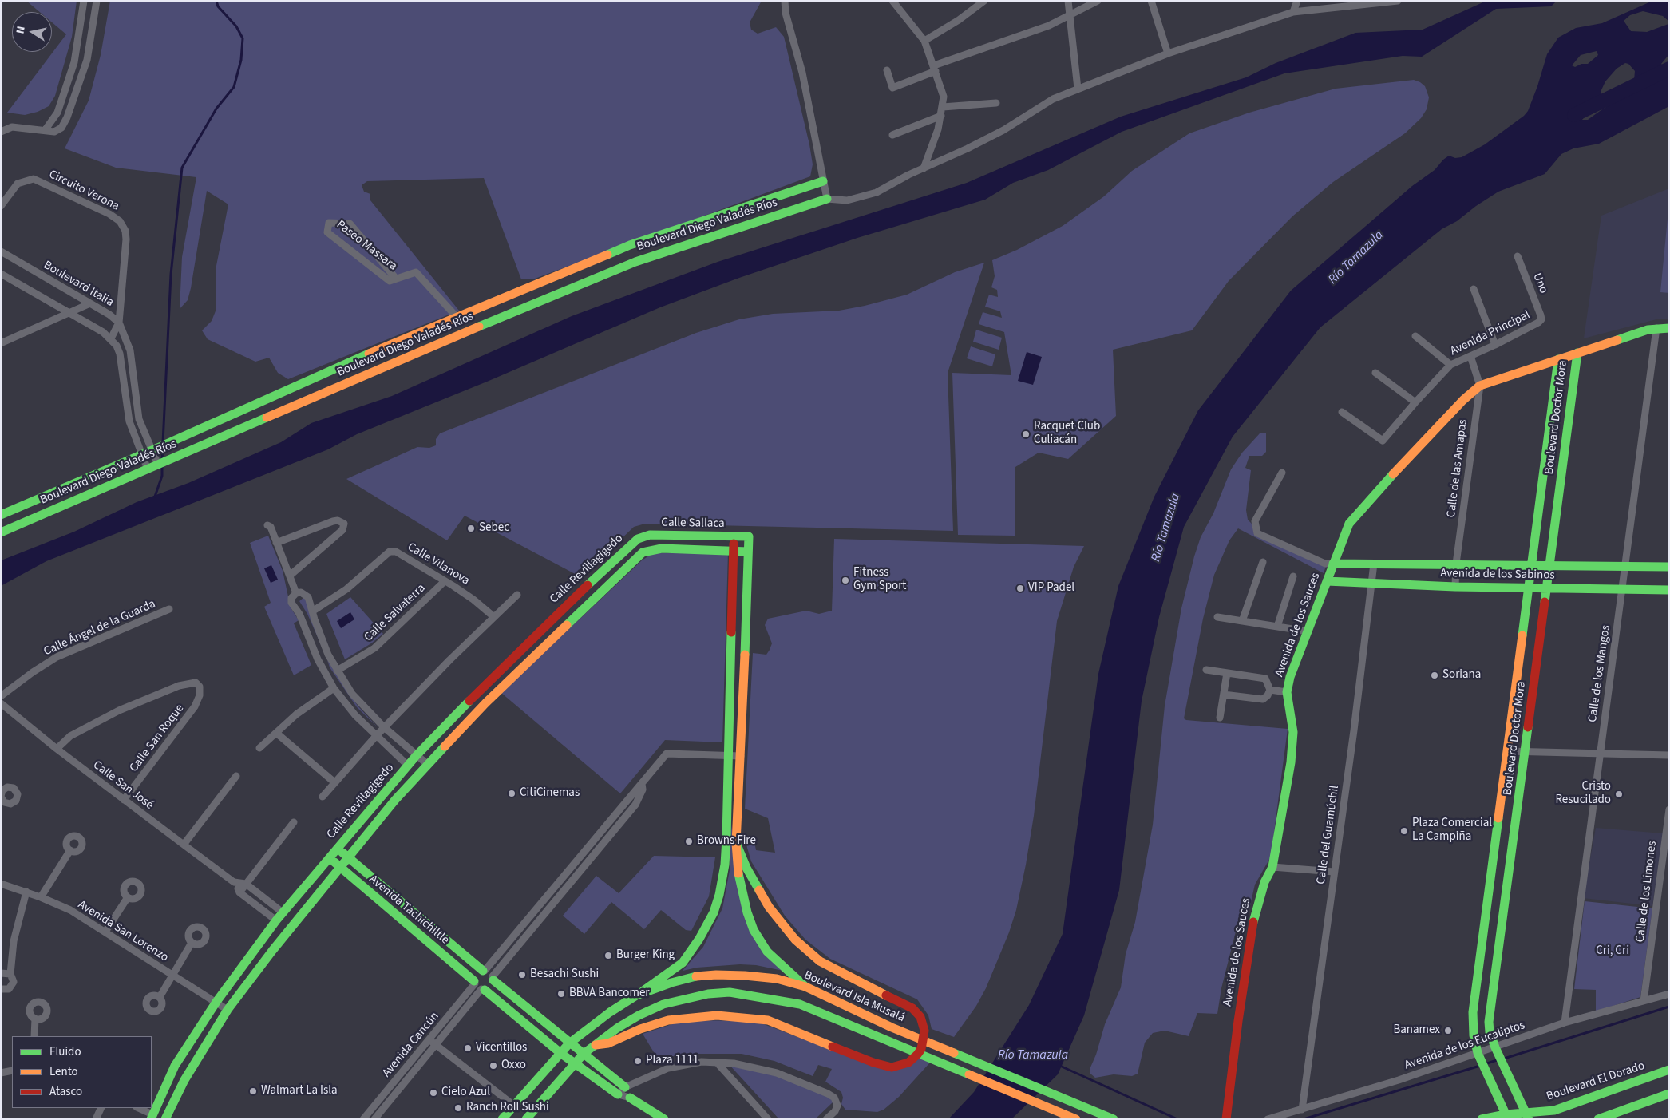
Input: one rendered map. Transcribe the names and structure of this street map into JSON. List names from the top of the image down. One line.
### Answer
{"streets":{"street":["Circuito Verona","Boulevard Diego Valadés Ríos","Paseo Massara","Uno","Boulevard Italia","Avenida Principal","Boulevard Doctor Mora","Calle de las Amapas","Calle Sallaca","Calle Vilanova","Calle Revillagigedo","Avenida de los Sabinos","Calle Salvaterra","Avenida de los Sauces","Calle Ángel de la Guarda","Calle de los Mangos","Calle San Roque","Calle San José","Calle del Guamúchil","Calle de los Limones","Avenida Tachichiltle","Avenida San Lorenzo","Boulevard Isla Musalá","Avenida Cancún","Avenida de los Eucaliptos","Boulevard El Dorado"]},"crossings":[["Circuito Verona","Boulevard Italia"],["Boulevard Diego Valadés Ríos","Paseo Massara"],["Boulevard Diego Valadés Ríos","Boulevard Italia"],["Uno","Avenida Principal"],["Avenida Principal","Calle de las Amapas"],["Boulevard Doctor Mora","Avenida de los Sabinos"],["Boulevard Doctor Mora","Avenida de los Sauces"],["Boulevard Doctor Mora","Avenida de los Eucaliptos"],["Boulevard Doctor Mora","Boulevard El Dorado"],["Calle de las Amapas","Avenida de los Sabinos"],["Calle de las Amapas","Avenida de los Sauces"],["Calle Sallaca","Calle Revillagigedo"],["Calle Vilanova","Calle Salvaterra"],["Calle Revillagigedo","Calle San José"],["Calle Revillagigedo","Avenida Tachichiltle"],["Calle Revillagigedo","Avenida San Lorenzo"],["Avenida de los Sabinos","Avenida de los Sauces"],["Avenida de los Sabinos","Calle de los Mangos"],["Avenida de los Sabinos","Calle del Guamúchil"],["Avenida de los Sauces","Calle de los Mangos"],["Calle de los Mangos","Avenida de los Eucaliptos"],["Calle San Roque","Calle San José"],["Calle del Guamúchil","Avenida de los Eucaliptos"],["Calle de los Limones","Avenida de los Eucaliptos"],["Avenida Tachichiltle","Boulevard Isla Musalá"],["Avenida Tachichiltle","Avenida Cancún"]],"water":["Río Tamazula"],"parks":["Cri, Cri"],"places":["Racquet Club Culiacán","Sebec","Fitness Gym Sport","VIP Padel","Soriana","CitiCinemas","Cristo Resucitado","Plaza Comercial La Campiña","Browns Fire","Burger King","Besachi Sushi","BBVA Bancomer","Banamex","Vicentillos","Plaza 1111","Oxxo","Walmart La Isla","Cielo Azul","Ranch Roll Sushi"],"legend":["Fluido","Lento","Atasco"],"north":"left"}
